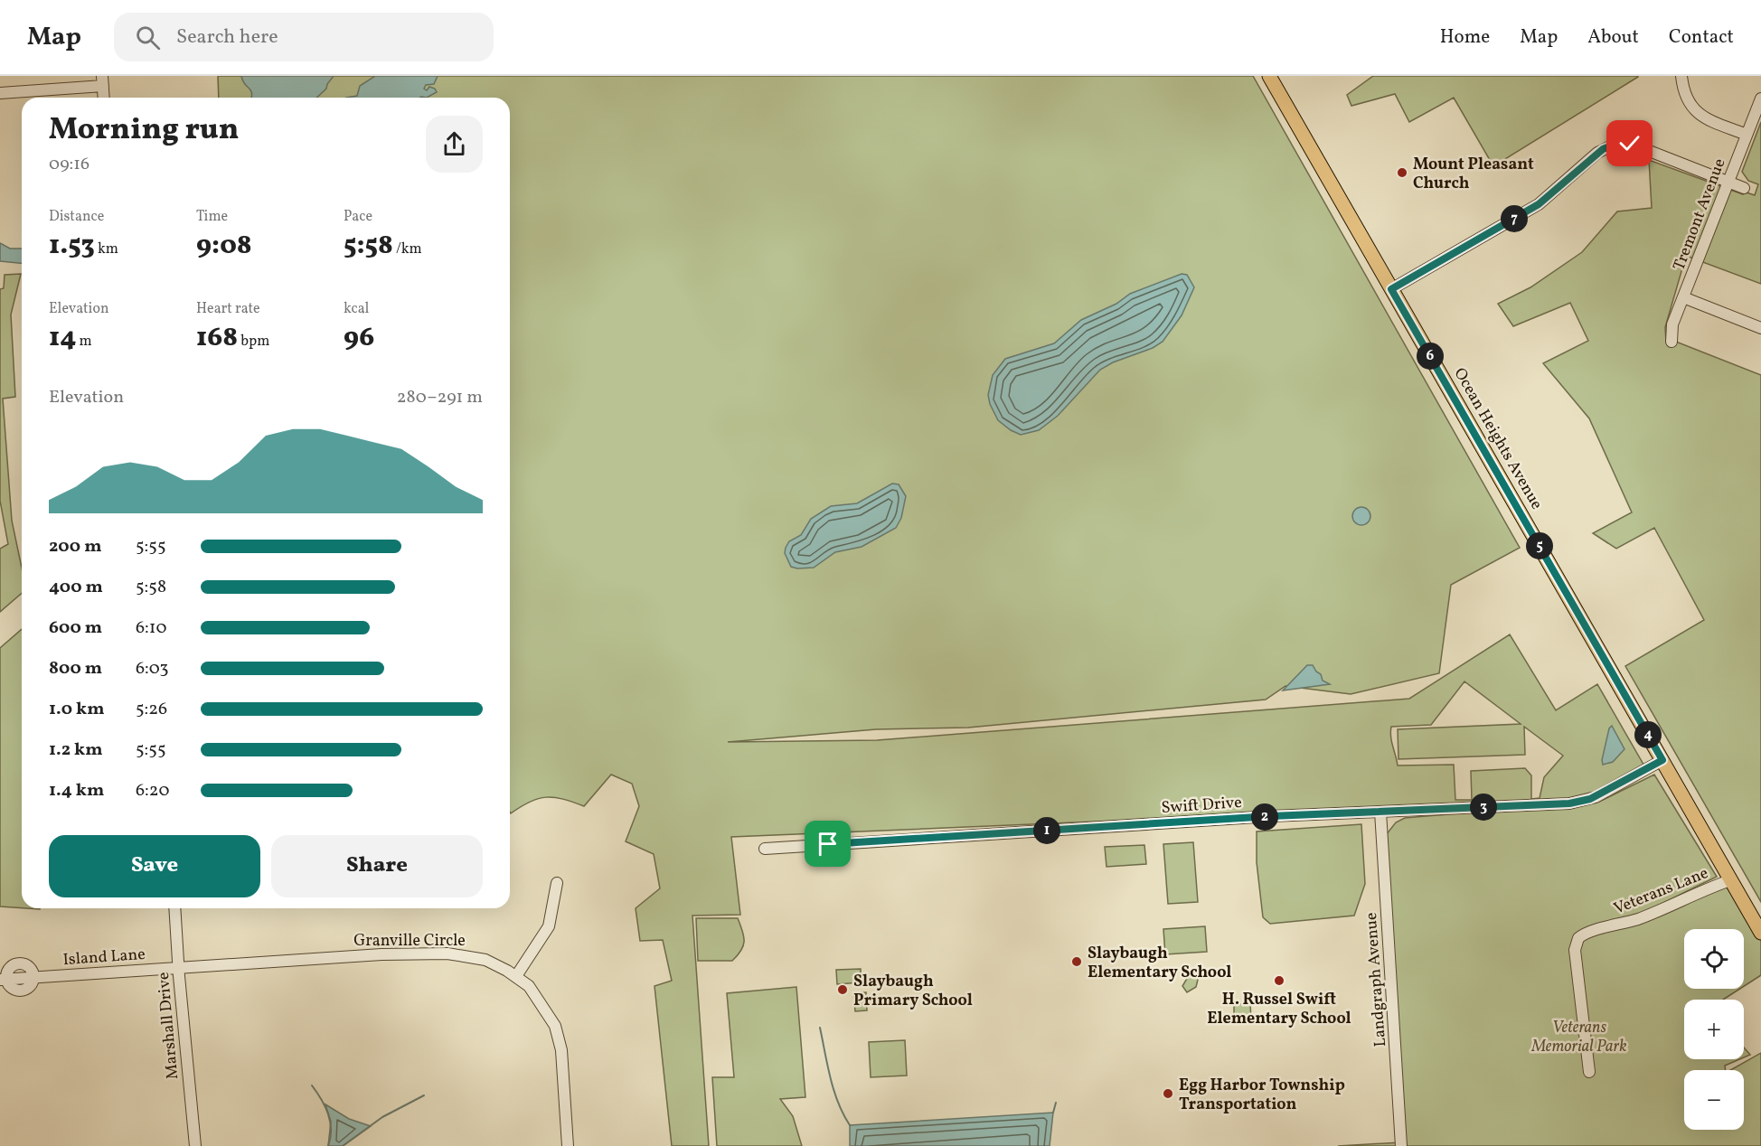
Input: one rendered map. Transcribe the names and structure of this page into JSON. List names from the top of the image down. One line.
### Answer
{"streets":{"main road":["Ocean Heights Avenue"],"street":["Tremont Avenue","Swift Drive","Veterans Lane","Granville Circle","Island Lane","Landgraph Avenue","Marshall Drive"]},"crossings":[["Ocean Heights Avenue","Swift Drive"],["Ocean Heights Avenue","Veterans Lane"],["Swift Drive","Landgraph Avenue"],["Granville Circle","Island Lane"],["Granville Circle","Marshall Drive"],["Island Lane","Marshall Drive"]],"parks":["Veterans Memorial Park"],"places":["Mount Pleasant Church","Slaybaugh Elementary School","H. Russel Swift Elementary School","Slaybaugh Primary School","Egg Harbor Township Transportation"],"page":{"header":"Map","search":"Search here","nav":["Home","Map","About","Contact"],"heading":["Morning run","09:16"],"stats":[["Distance","1.53 km"],["Time","9:08"],["Pace","5:58 /km"],["Elevation","14 m"],["Heart rate","168 bpm"],["kcal","96"]],"pins":["7","6","5","4","3","2","1"],"chart":["Elevation","280–291 m"],"list":[{"name":"200 m","note":"5:55"},{"name":"400 m","note":"5:58"},{"name":"600 m","note":"6:10"},{"name":"800 m","note":"6:03"},{"name":"1.0 km","note":"5:26"},{"name":"1.2 km","note":"5:55"},{"name":"1.4 km","note":"6:20"}],"buttons":["Save","Share"],"map_buttons":["+","−"]}}
